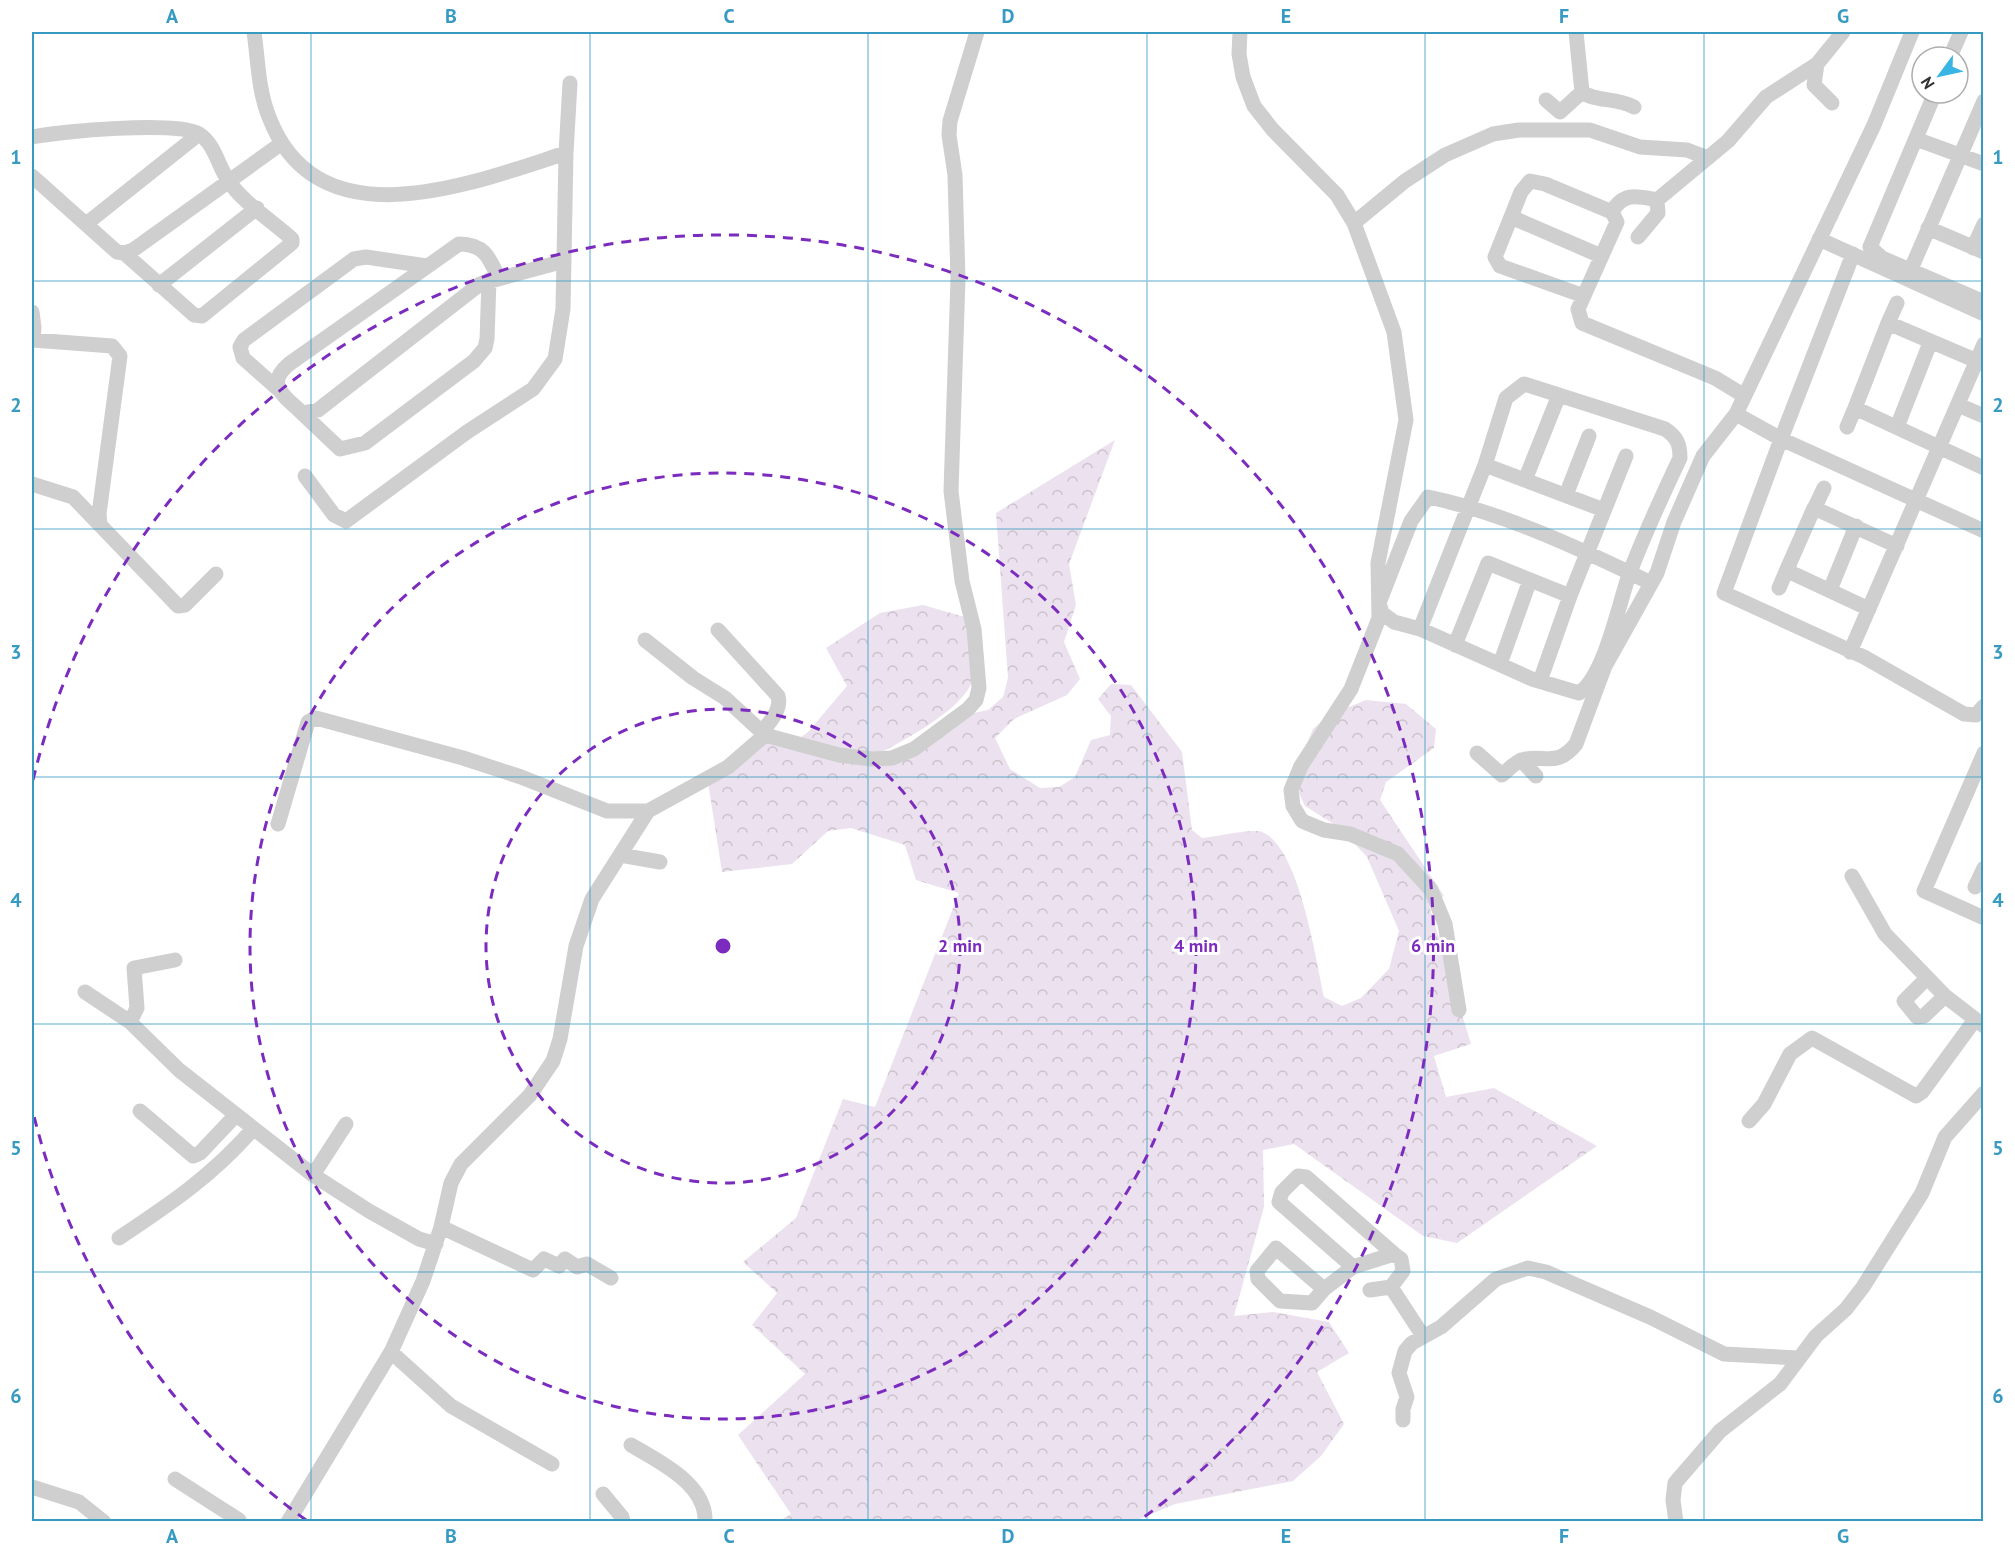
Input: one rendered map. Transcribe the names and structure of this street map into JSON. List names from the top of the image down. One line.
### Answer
{"north":"bottom left","grid":{"columns":["A","B","C","D","E","F","G"],"rows":["1","2","3","4","5","6"]},"rings":["2 min","4 min","6 min"]}
